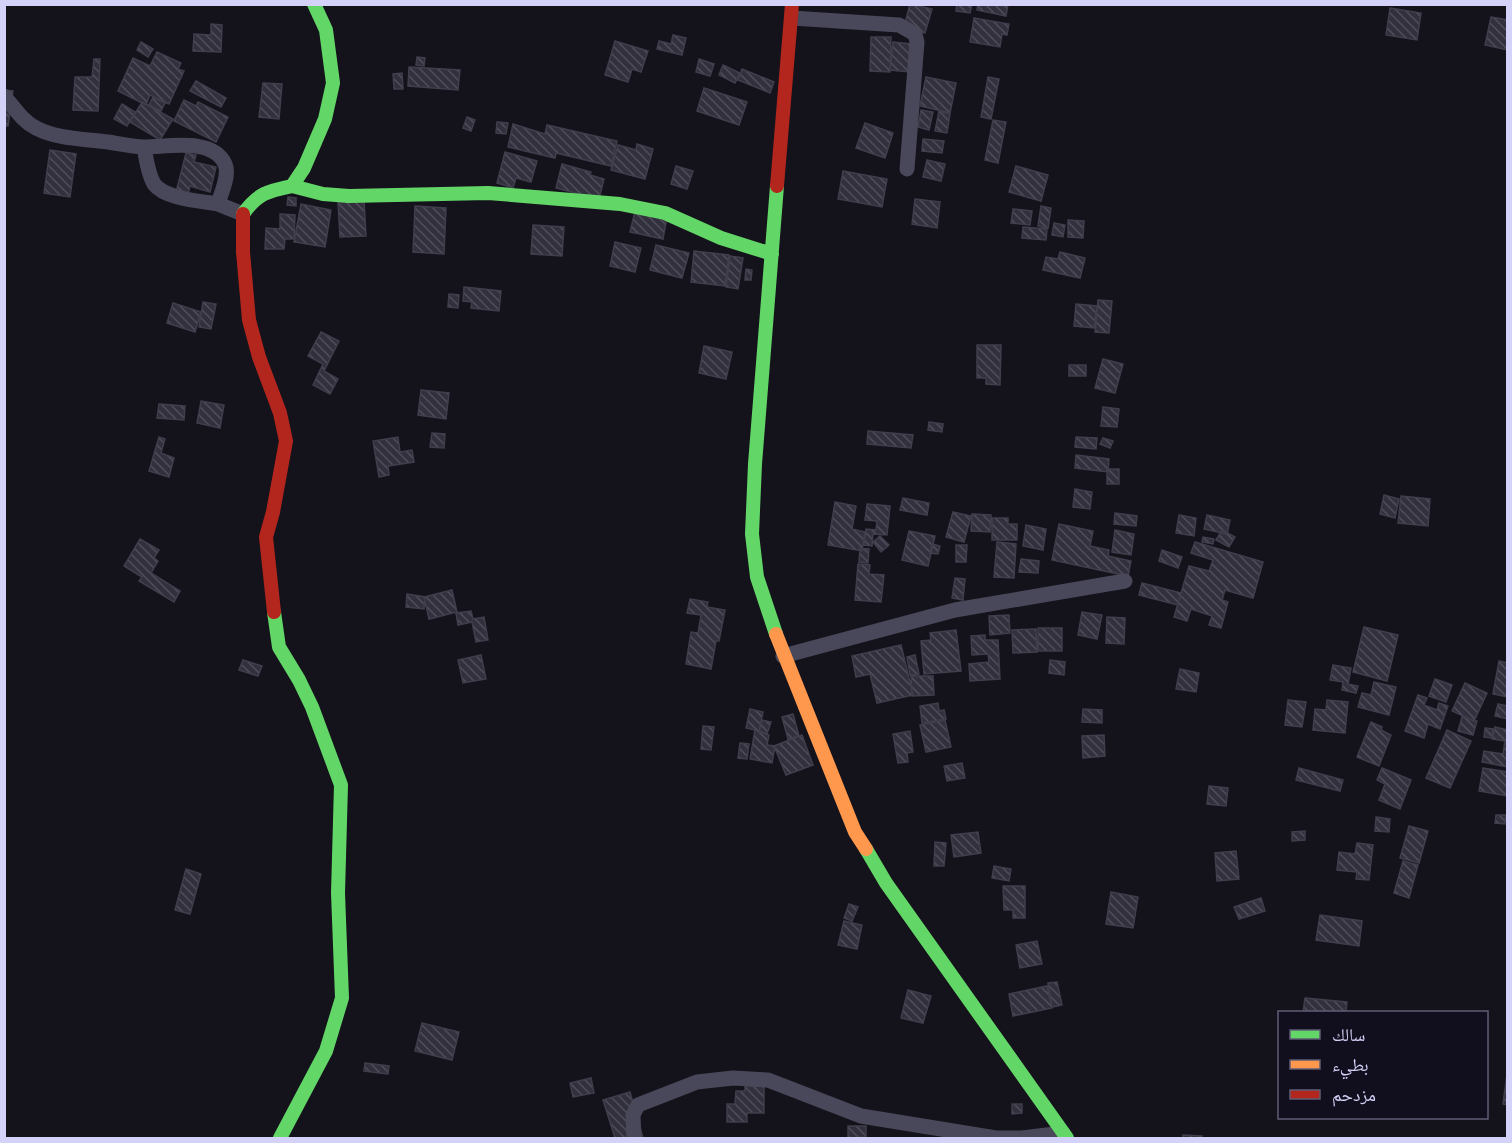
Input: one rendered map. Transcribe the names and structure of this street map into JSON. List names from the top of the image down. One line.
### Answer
{"legend":["سالك","بطيء","مزدحم"]}
